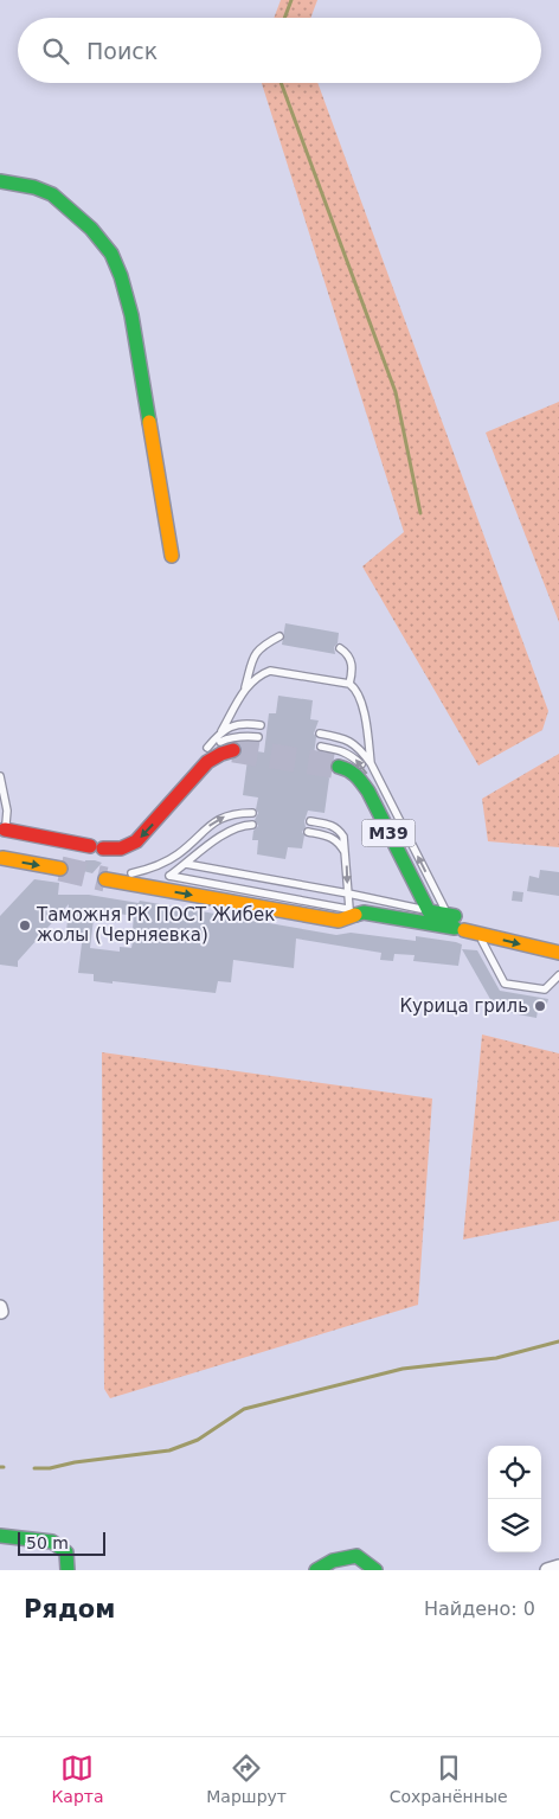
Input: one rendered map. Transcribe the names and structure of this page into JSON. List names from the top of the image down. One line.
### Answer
{"streets":{"main road":["M39"]},"places":["Таможня РК ПОСТ Жибек жолы (Черняевка)","Курица гриль"],"scale_bar":"50 m","page":{"search":"Поиск","scale":"50 m","heading":["Рядом","Найдено: 0"],"nav":["Карта","Маршрут","Сохранённые"]}}
